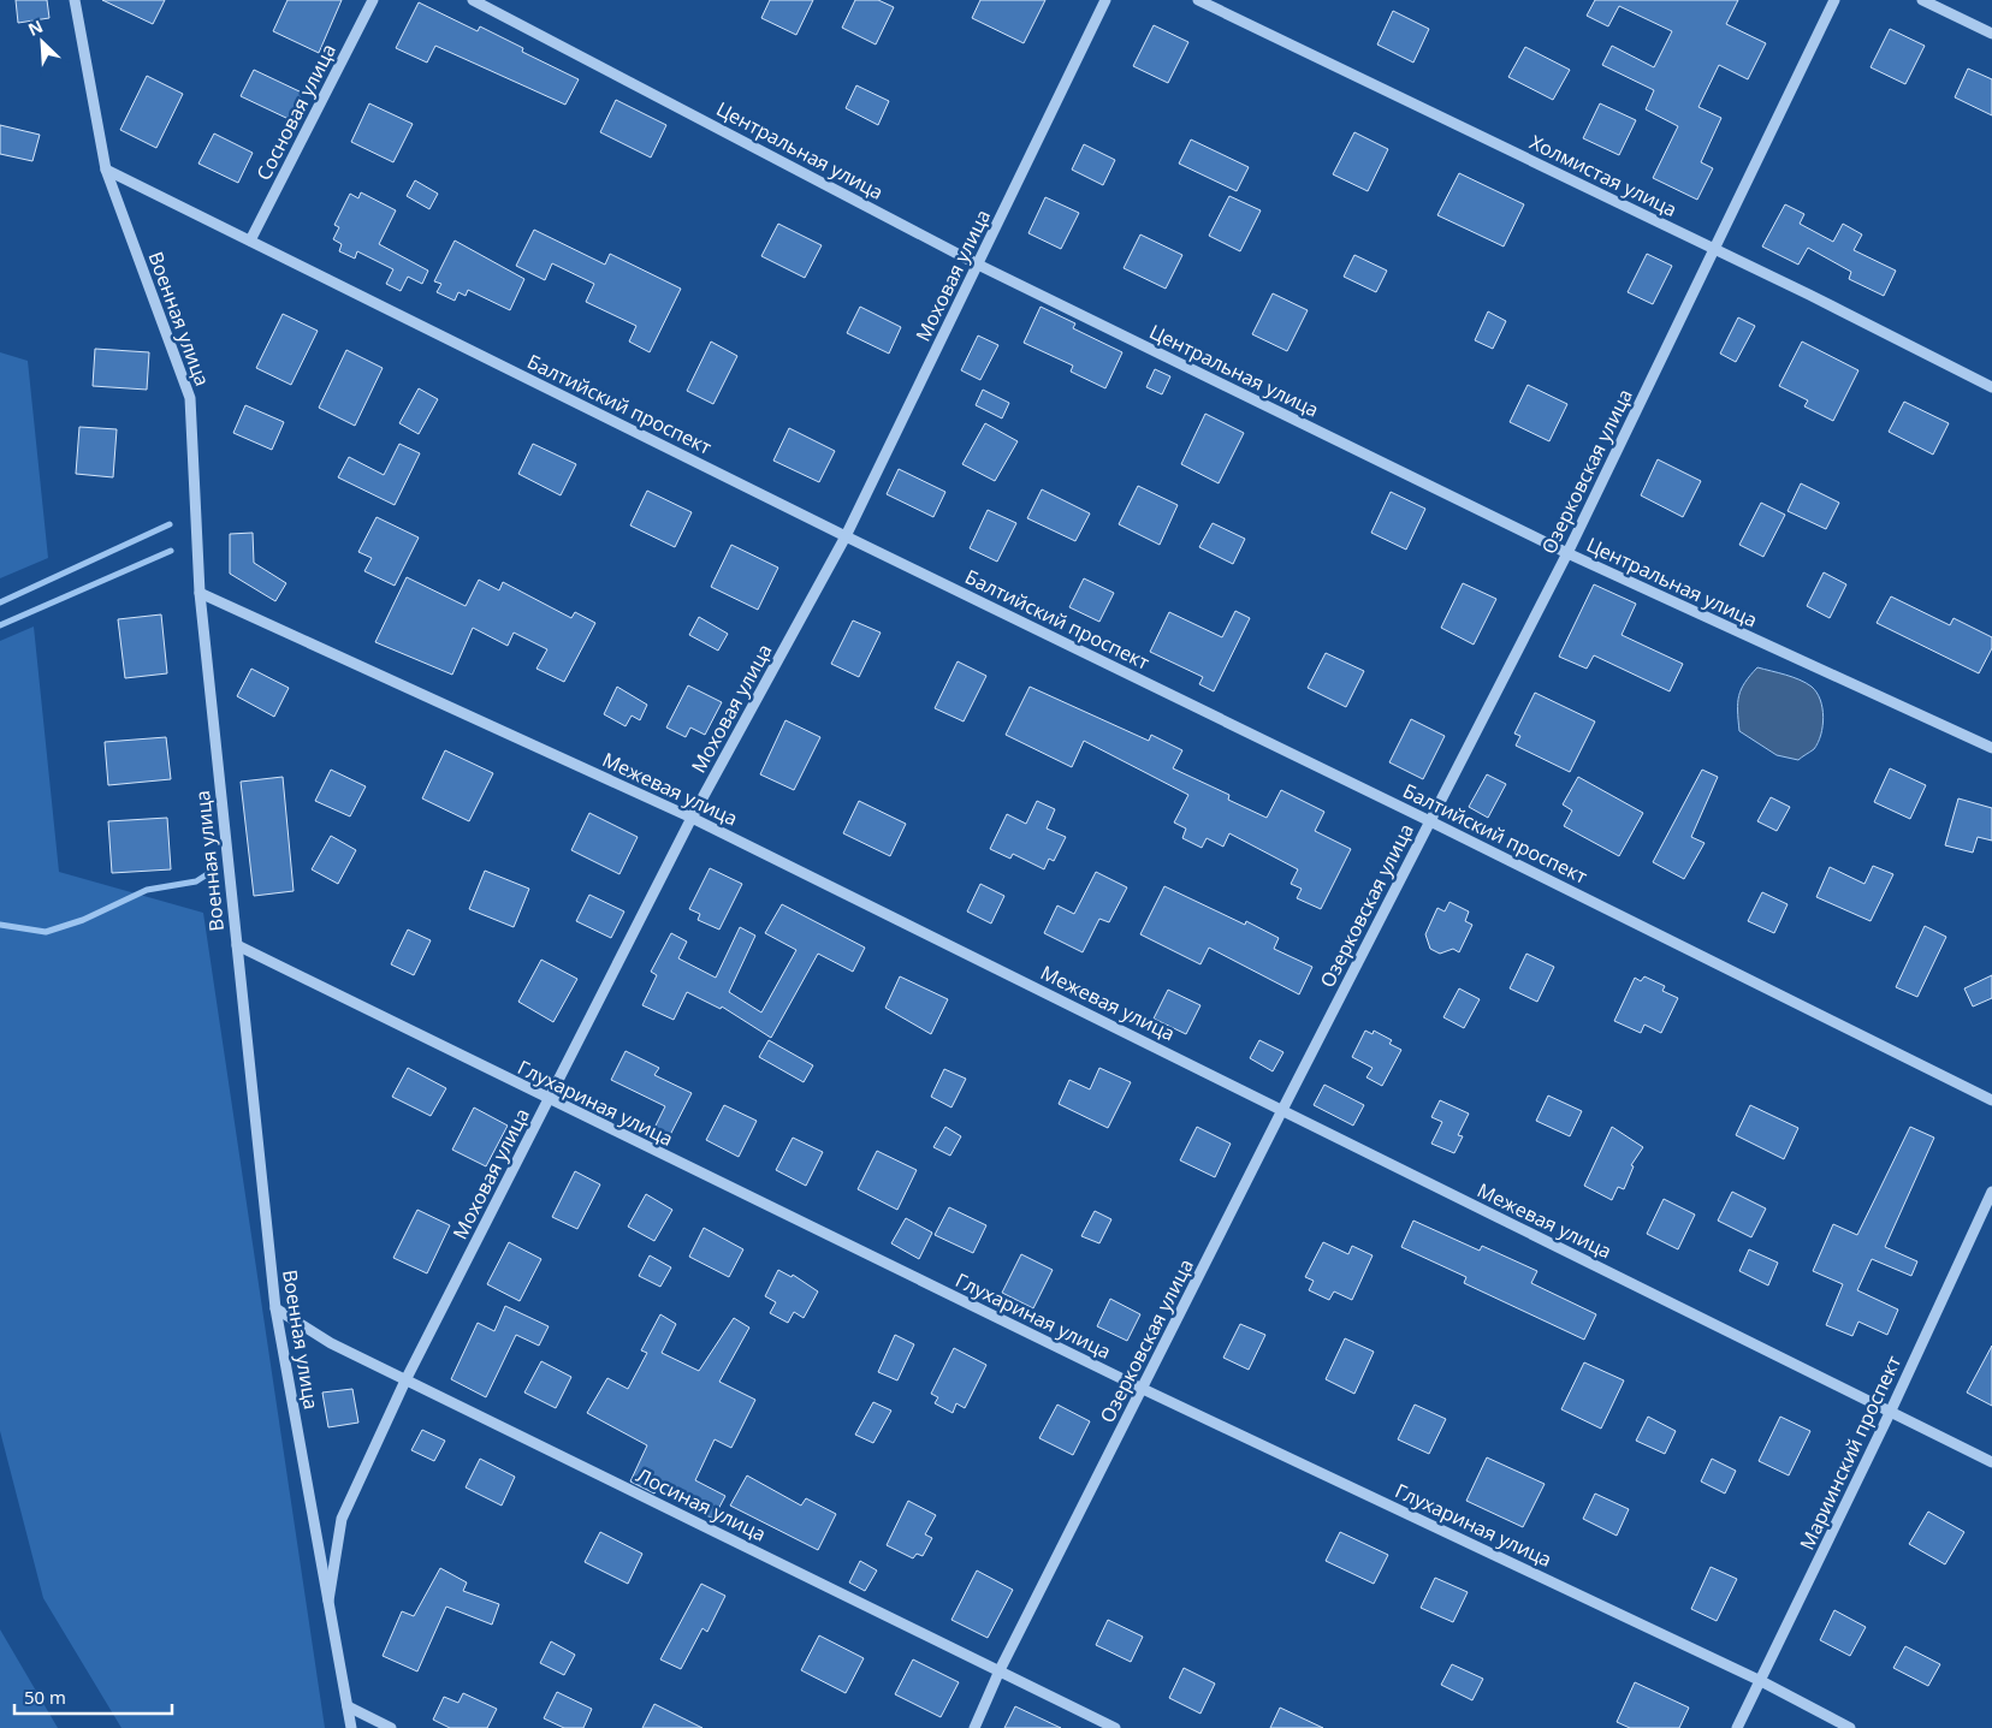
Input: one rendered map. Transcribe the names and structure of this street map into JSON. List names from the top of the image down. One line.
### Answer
{"streets":{"street":["Сосновая улица","Центральная улица","Холмистая улица","Моховая улица","Военная улица","Балтийский проспект","Озерковская улица","Межевая улица","Глухариная улица","Мариинский проспект","Лосиная улица"]},"crossings":[["Сосновая улица","Балтийский проспект"],["Центральная улица","Моховая улица"],["Центральная улица","Озерковская улица"],["Холмистая улица","Озерковская улица"],["Моховая улица","Военная улица"],["Моховая улица","Балтийский проспект"],["Моховая улица","Межевая улица"],["Моховая улица","Глухариная улица"],["Моховая улица","Лосиная улица"],["Военная улица","Балтийский проспект"],["Военная улица","Межевая улица"],["Военная улица","Глухариная улица"],["Военная улица","Лосиная улица"],["Балтийский проспект","Озерковская улица"],["Озерковская улица","Межевая улица"],["Озерковская улица","Глухариная улица"],["Озерковская улица","Лосиная улица"],["Межевая улица","Мариинский проспект"],["Глухариная улица","Мариинский проспект"]],"scale_bar":"50 m","north":"top left"}
